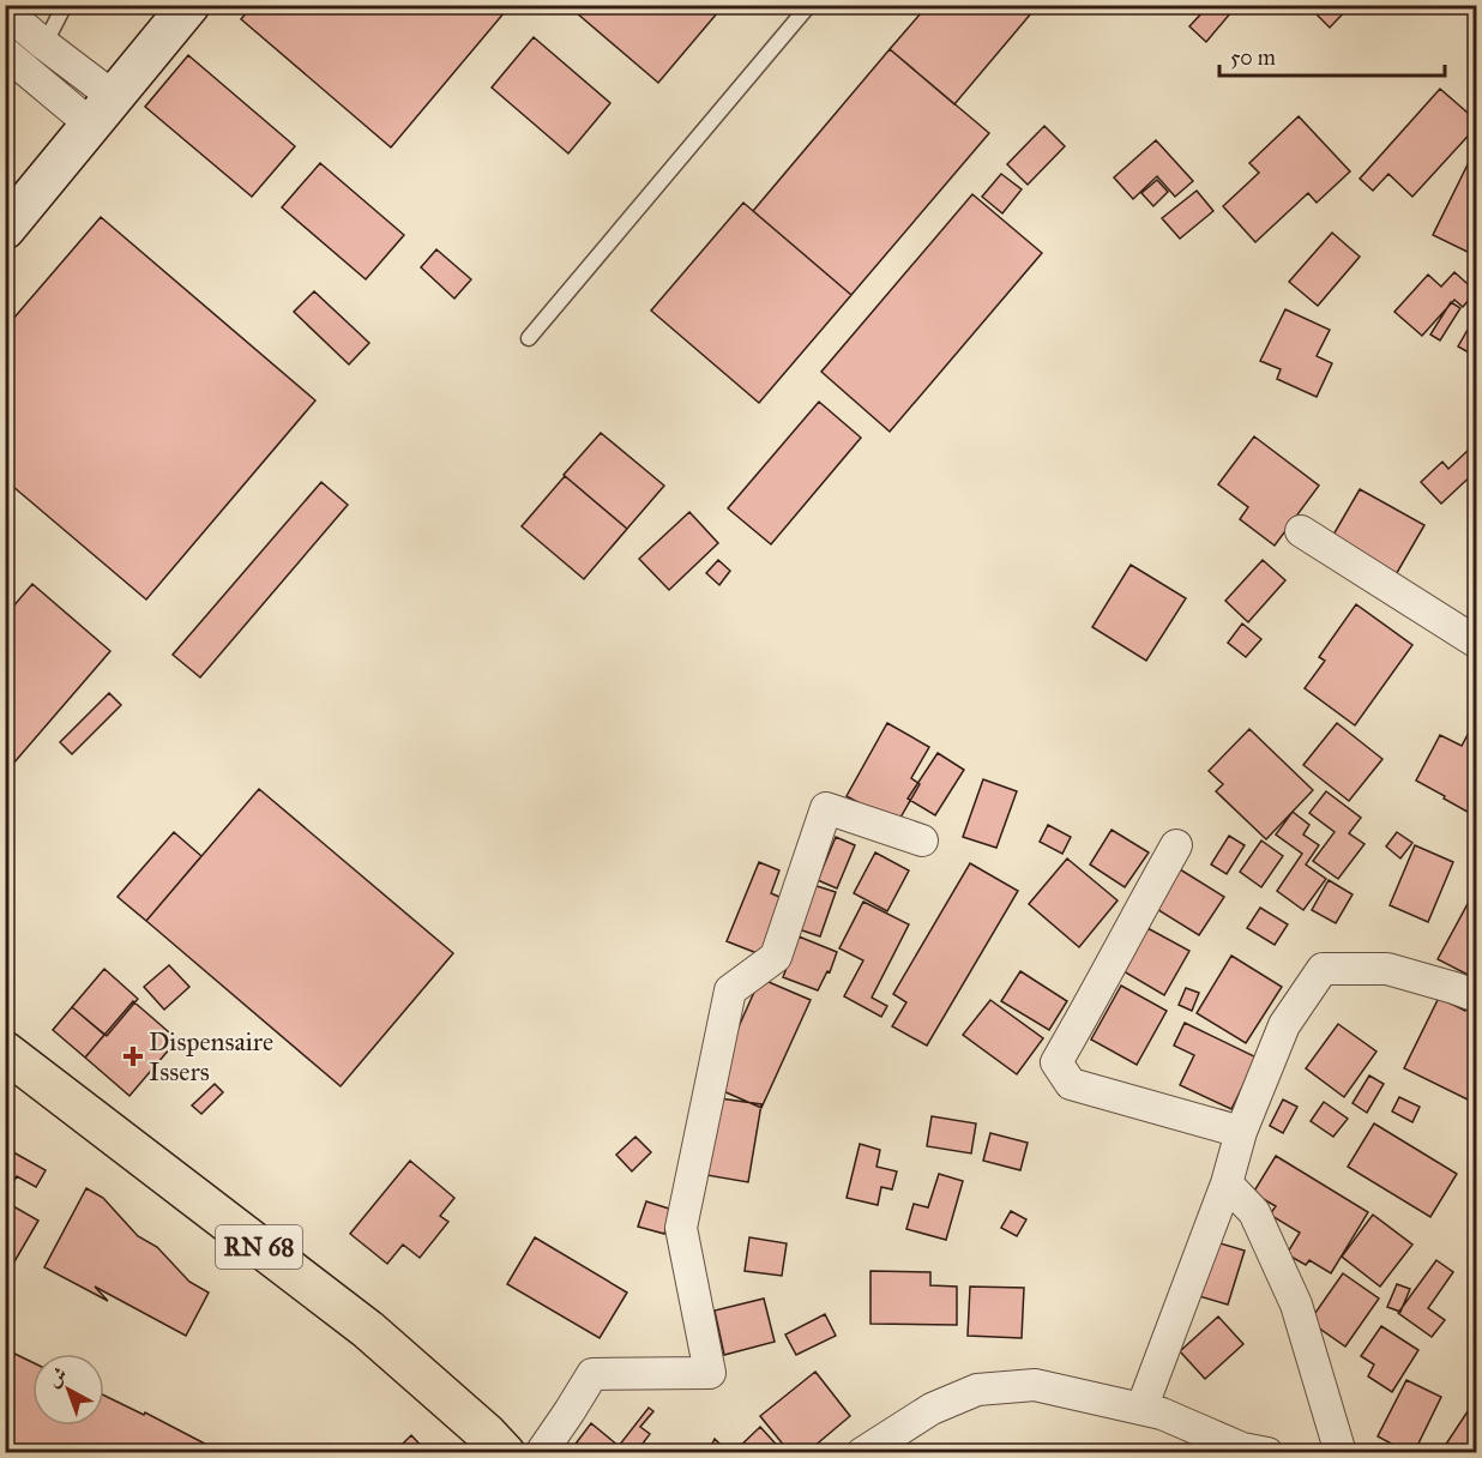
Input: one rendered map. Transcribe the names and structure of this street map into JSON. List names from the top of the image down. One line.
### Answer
{"streets":{"main road":["RN 68"]},"places":{"health":["Dispensaire Issers"]},"scale_bar":"50 m","north":"top left"}
